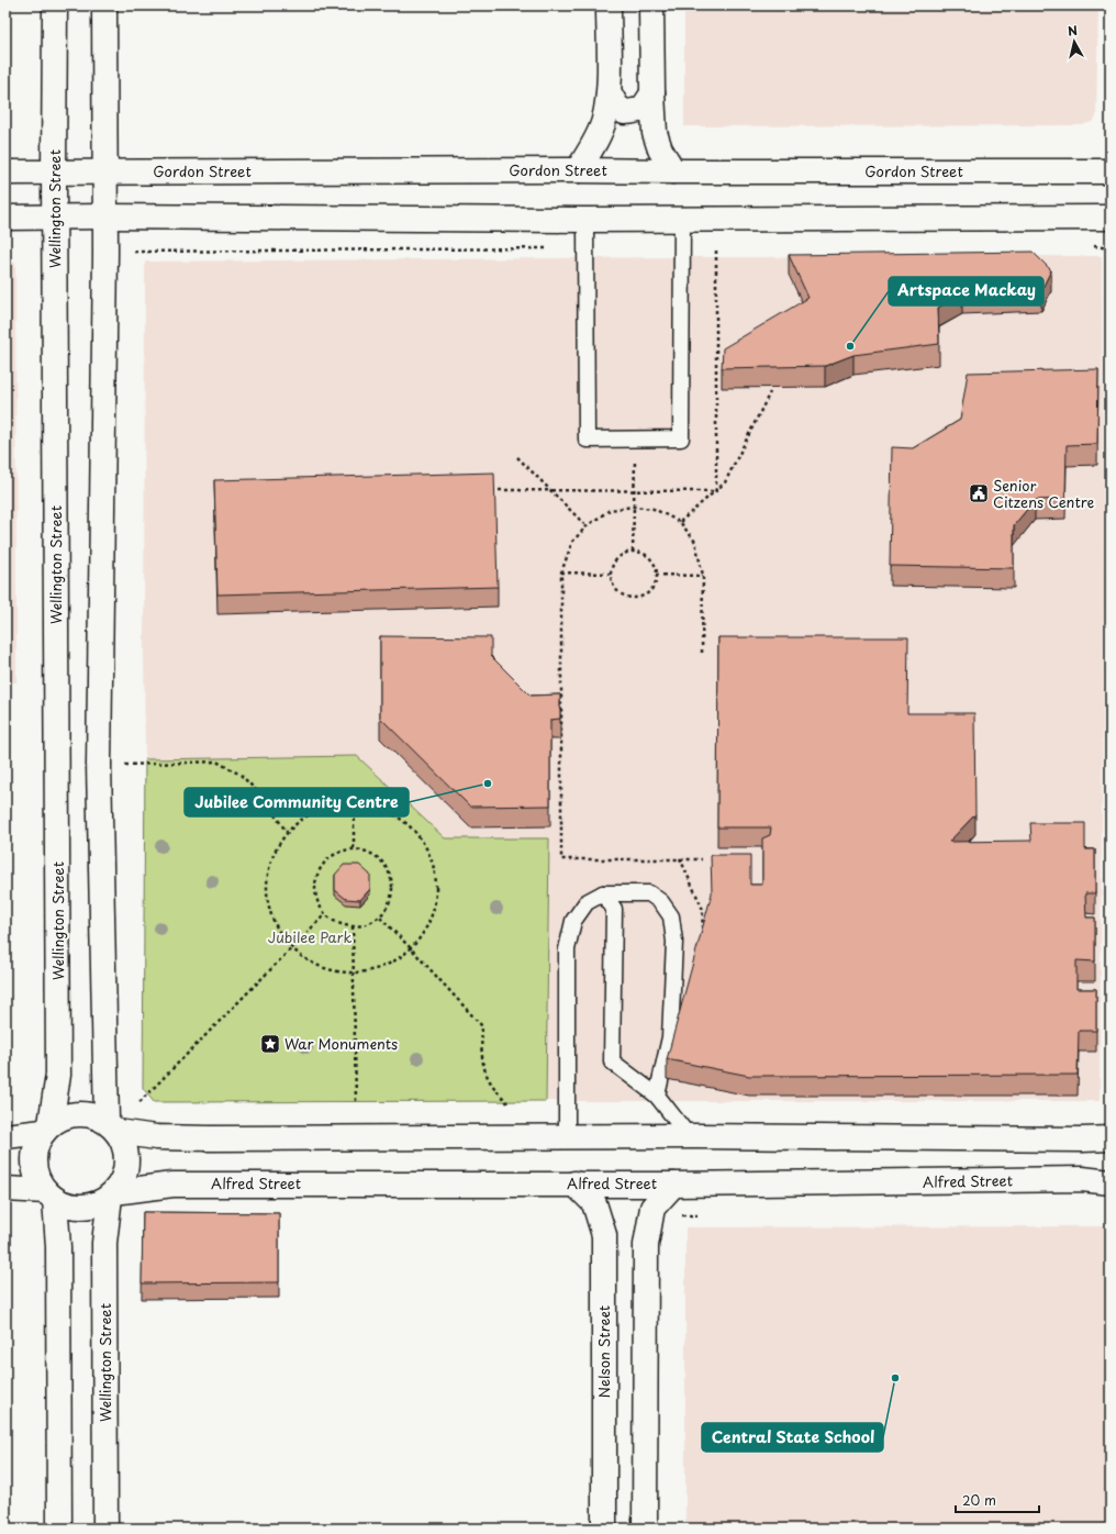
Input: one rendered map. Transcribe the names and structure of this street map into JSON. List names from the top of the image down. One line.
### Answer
{"streets":{"street":["Gordon Street","Wellington Street","Alfred Street","Nelson Street"]},"crossings":[["Gordon Street","Wellington Street"],["Wellington Street","Alfred Street"],["Alfred Street","Nelson Street"]],"parks":["Jubilee Park"],"places":{"other":["Artspace Mackay","Jubilee Community Centre","Central State School"],"public building":["Senior Citzens Centre"],"place":["War Monuments"]},"scale_bar":"20 m","north":"top"}
